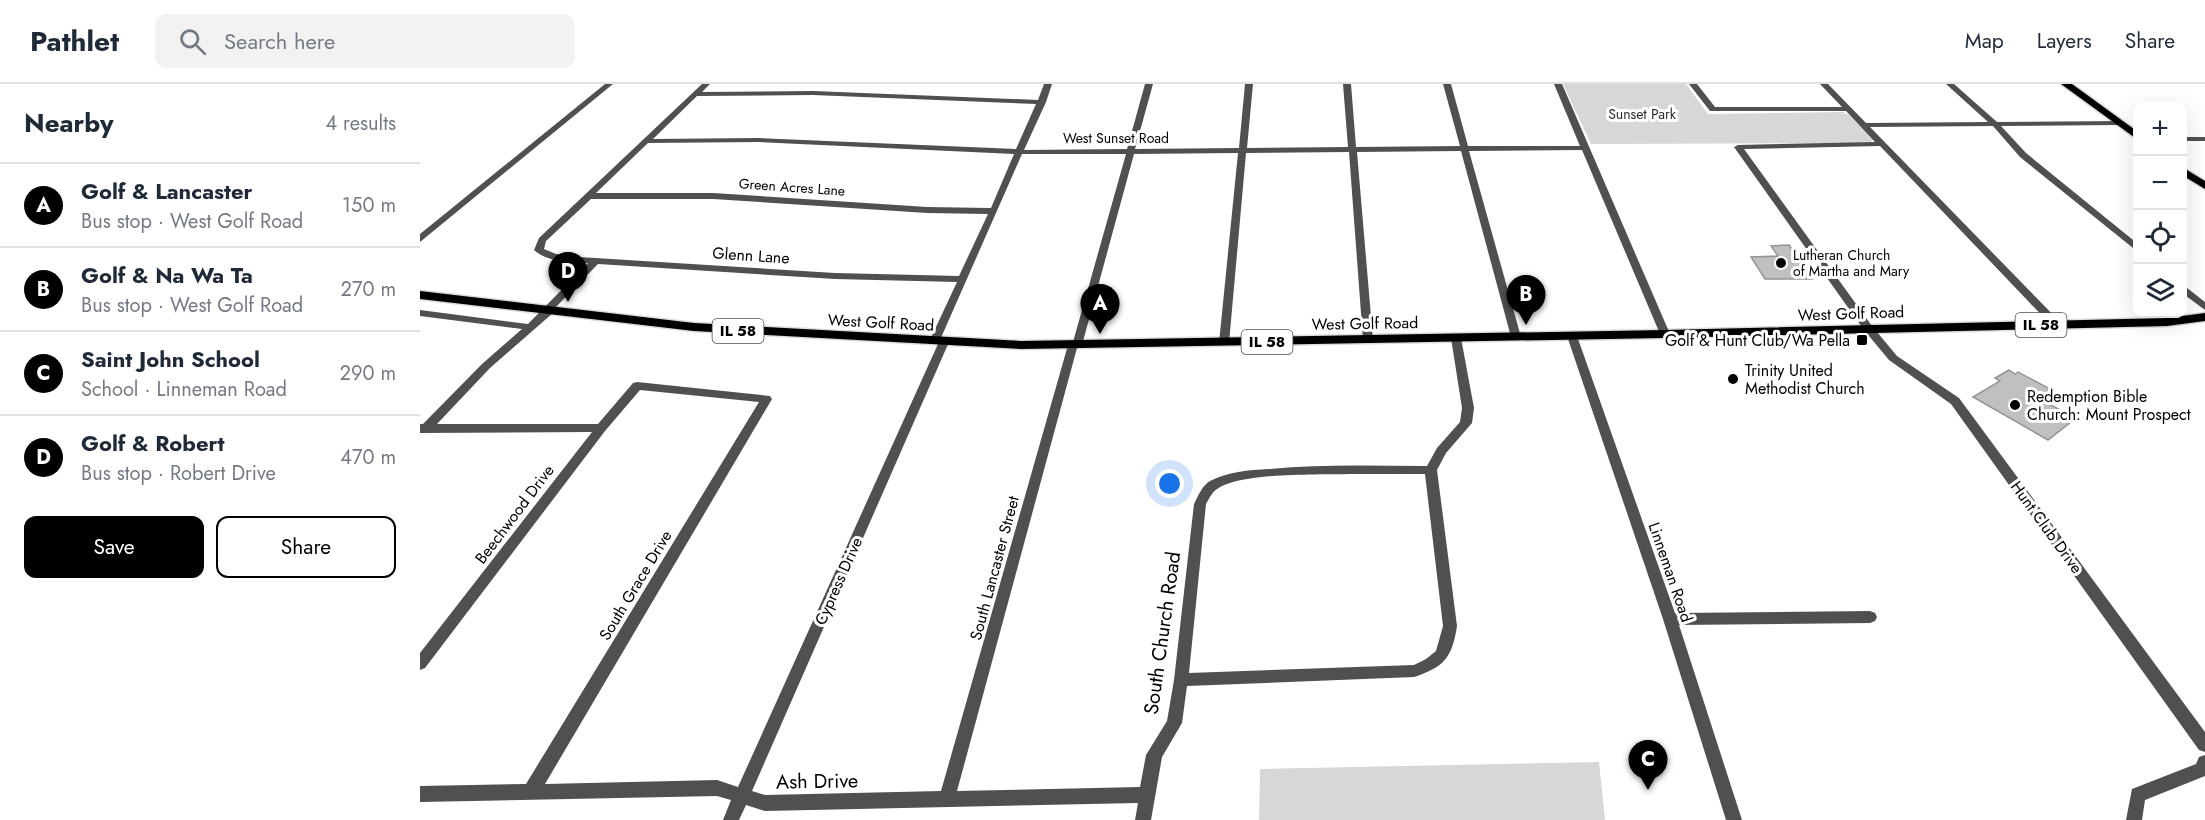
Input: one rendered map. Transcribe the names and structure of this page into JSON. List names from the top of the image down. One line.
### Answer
{"streets":{"main road":["West Golf Road","IL 58"],"street":["West Sunset Road","Green Acres Lane","Glenn Lane","Beechwood Drive","Hunt Club Drive","South Lancaster Street","Linneman Road","Cypress Drive","South Grace Drive","South Church Road","Ash Drive"]},"crossings":[["West Sunset Road","South Lancaster Street"],["West Sunset Road","Cypress Drive"],["Green Acres Lane","Glenn Lane"],["Green Acres Lane","Cypress Drive"],["Glenn Lane","Cypress Drive"],["West Golf Road","Hunt Club Drive"],["West Golf Road","South Lancaster Street"],["West Golf Road","Linneman Road"],["West Golf Road","Cypress Drive"],["Beechwood Drive","South Grace Drive"],["South Lancaster Street","Ash Drive"],["Cypress Drive","Ash Drive"],["South Grace Drive","Ash Drive"],["South Church Road","Ash Drive"]],"parks":["Sunset Park"],"places":{"other":["Lutheran Church of Martha and Mary","Trinity United Methodist Church","Redemption Bible Church: Mount Prospect"],"transit":["Golf & Hunt Club/Wa Pella"]},"page":{"header":"Pathlet","search":"Search here","nav":["Map","Layers","Share"],"heading":["Nearby","4 results"],"map_buttons":["+","−"],"list":[{"mark":"A","name":"Golf & Lancaster","note":"Bus stop · West Golf Road","value":"150 m"},{"mark":"B","name":"Golf & Na Wa Ta","note":"Bus stop · West Golf Road","value":"270 m"},{"mark":"C","name":"Saint John School","note":"School · Linneman Road","value":"290 m"},{"mark":"D","name":"Golf & Robert","note":"Bus stop · Robert Drive","value":"470 m"}],"pins":["D","B","A","C"],"buttons":["Save","Share"]}}
